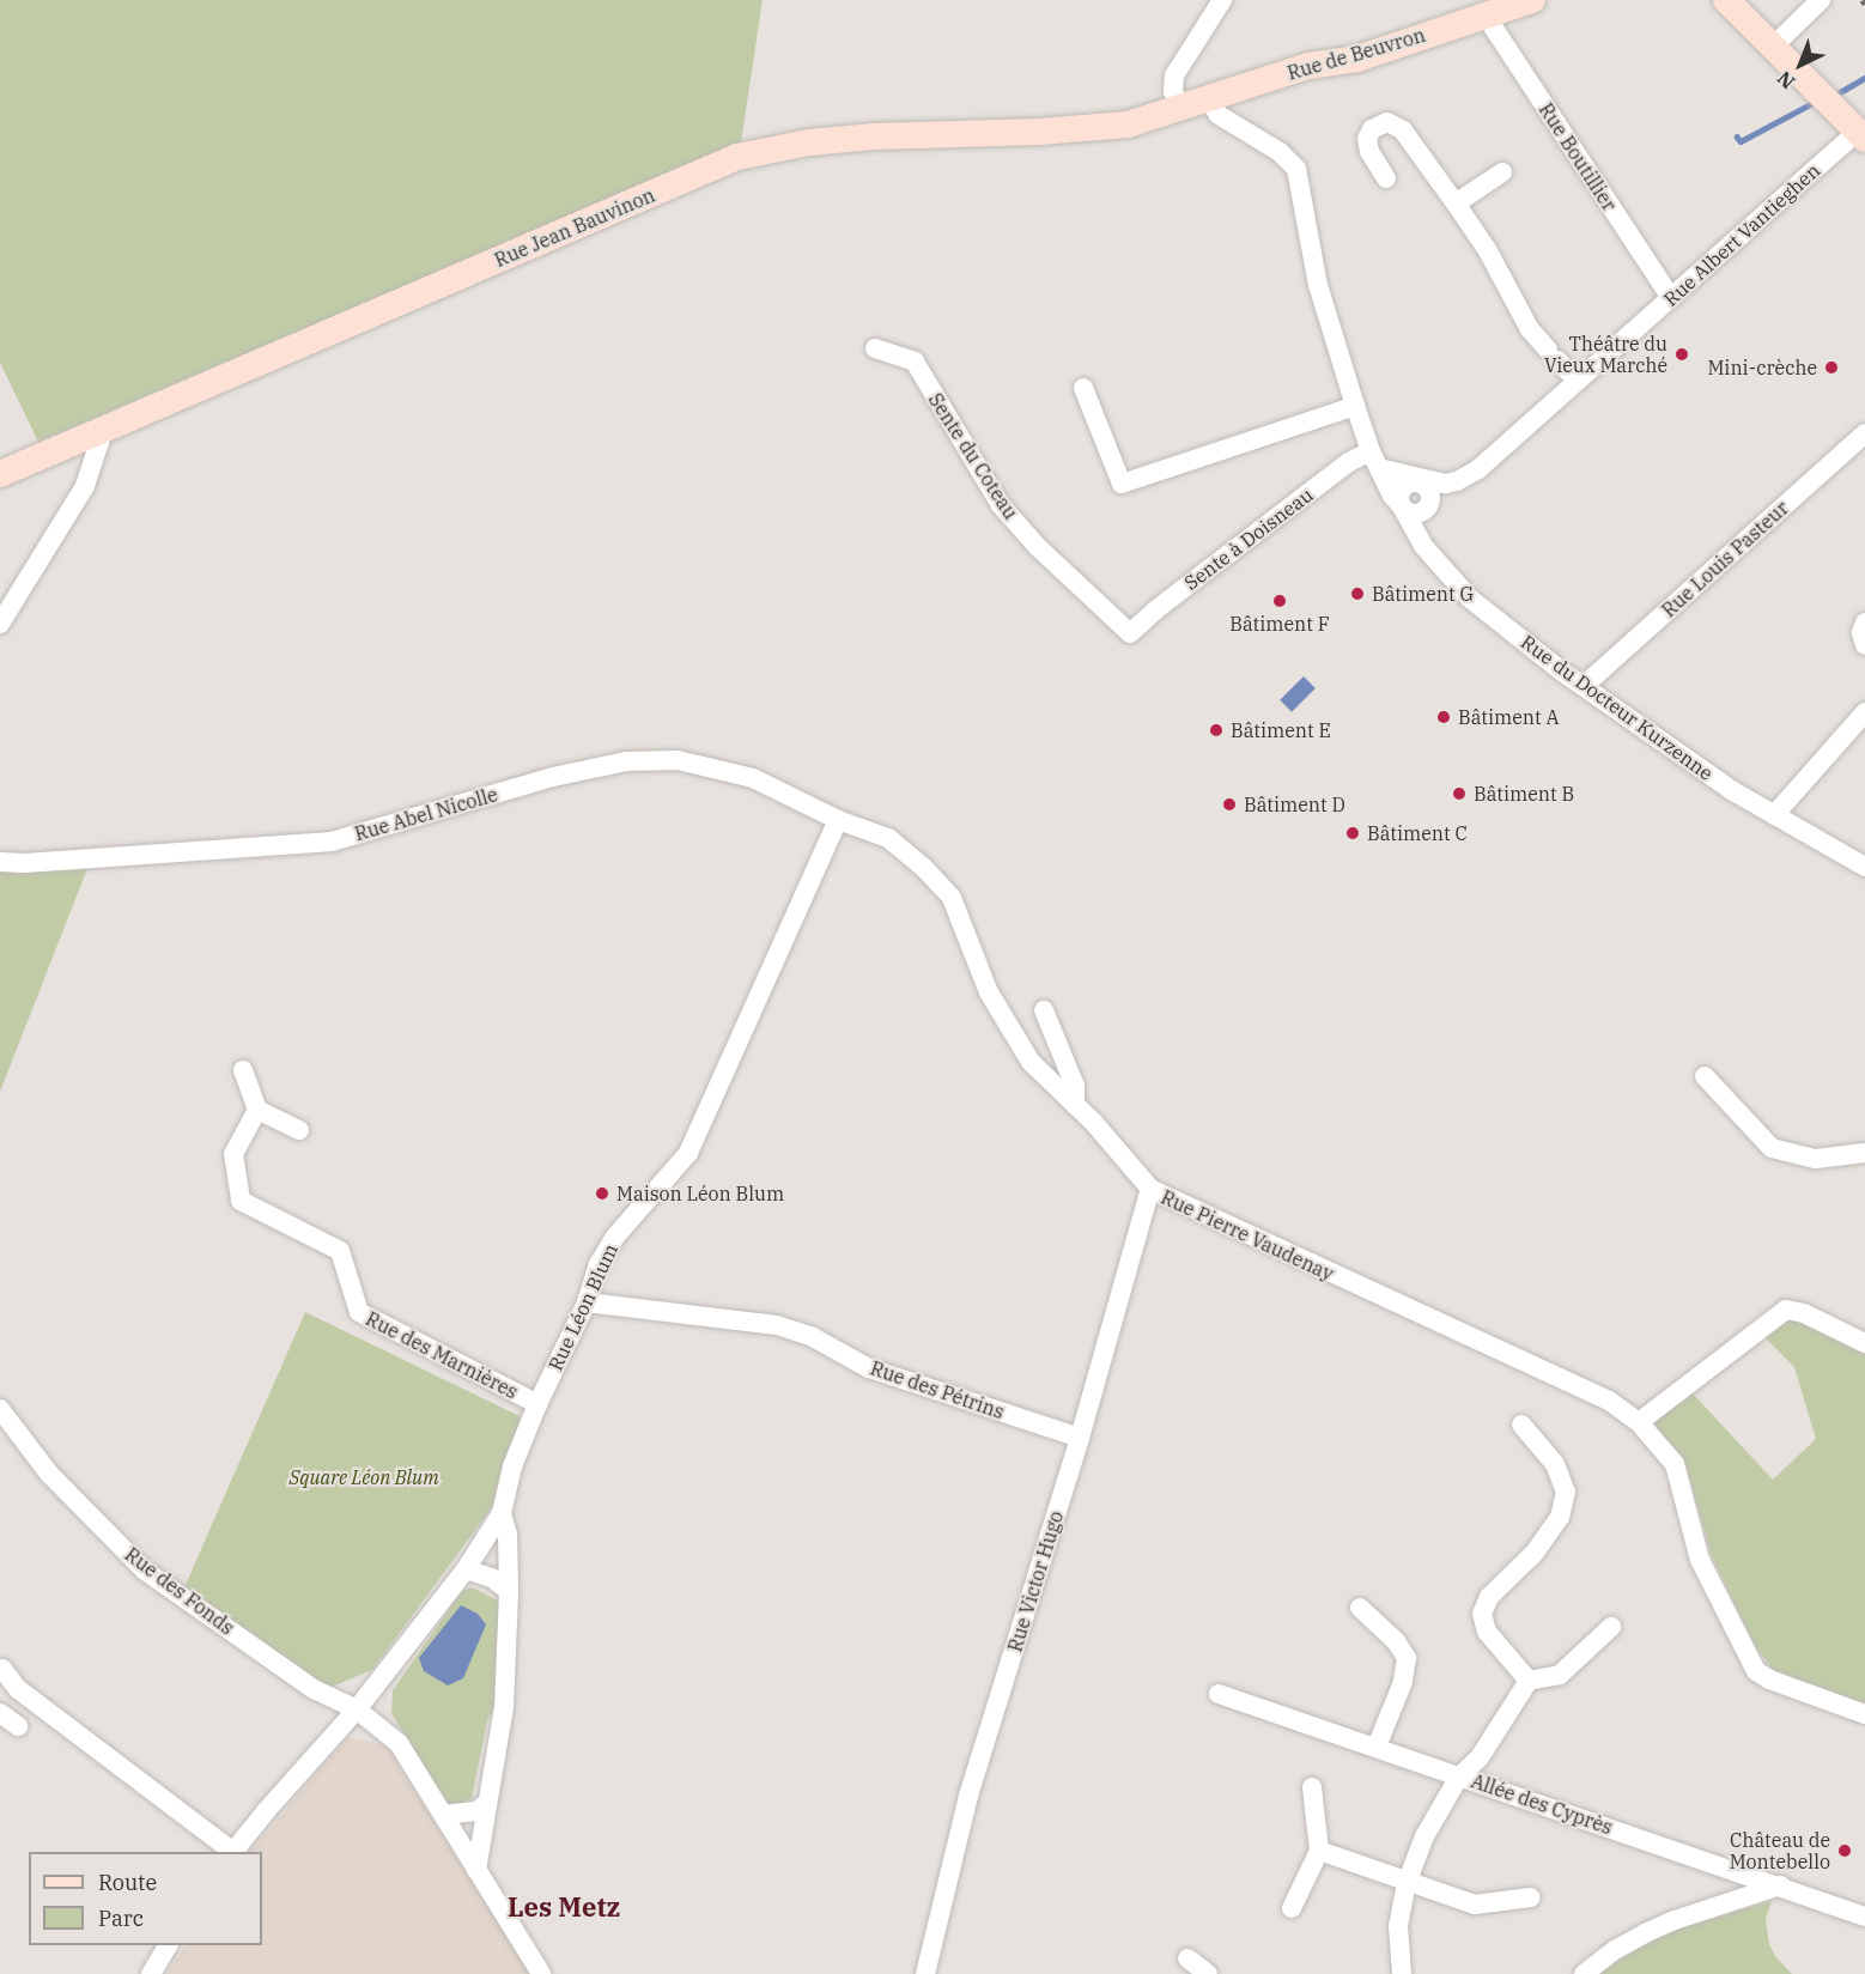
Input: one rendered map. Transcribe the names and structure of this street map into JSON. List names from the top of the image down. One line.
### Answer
{"streets":{"main road":["Rue de Beuvron","Rue Jean Bauvinon"],"street":["Rue Boutillier","Rue Albert Vantieghen","Sente du Coteau","Sente à Doisneau","Rue Louis Pasteur","Rue du Docteur Kurzenne","Rue Abel Nicolle","Rue Pierre Vaudenay","Rue Léon Blum","Rue des Marnières","Rue des Pétrins","Rue Victor Hugo","Rue des Fonds","Allée des Cyprès"]},"crossings":[["Rue de Beuvron","Rue Boutillier"],["Rue de Beuvron","Rue Jean Bauvinon"],["Rue de Beuvron","Rue du Docteur Kurzenne"],["Rue Boutillier","Rue Albert Vantieghen"],["Rue Albert Vantieghen","Sente à Doisneau"],["Rue Albert Vantieghen","Rue du Docteur Kurzenne"],["Sente du Coteau","Sente à Doisneau"],["Sente à Doisneau","Rue du Docteur Kurzenne"],["Rue Louis Pasteur","Rue du Docteur Kurzenne"],["Rue Abel Nicolle","Rue Pierre Vaudenay"],["Rue Abel Nicolle","Rue Léon Blum"],["Rue Pierre Vaudenay","Rue Léon Blum"],["Rue Pierre Vaudenay","Rue Victor Hugo"],["Rue Léon Blum","Rue des Marnières"],["Rue Léon Blum","Rue des Pétrins"],["Rue Léon Blum","Rue des Fonds"],["Rue des Pétrins","Rue Victor Hugo"]],"districts":["Les Metz"],"parks":["Square Léon Blum"],"places":["Théâtre du Vieux Marché","Mini-crèche","Bâtiment G","Bâtiment F","Bâtiment A","Bâtiment E","Bâtiment B","Bâtiment D","Bâtiment C","Maison Léon Blum","Château de Montebello"],"legend":["Route","Parc"],"north":"bottom left"}
